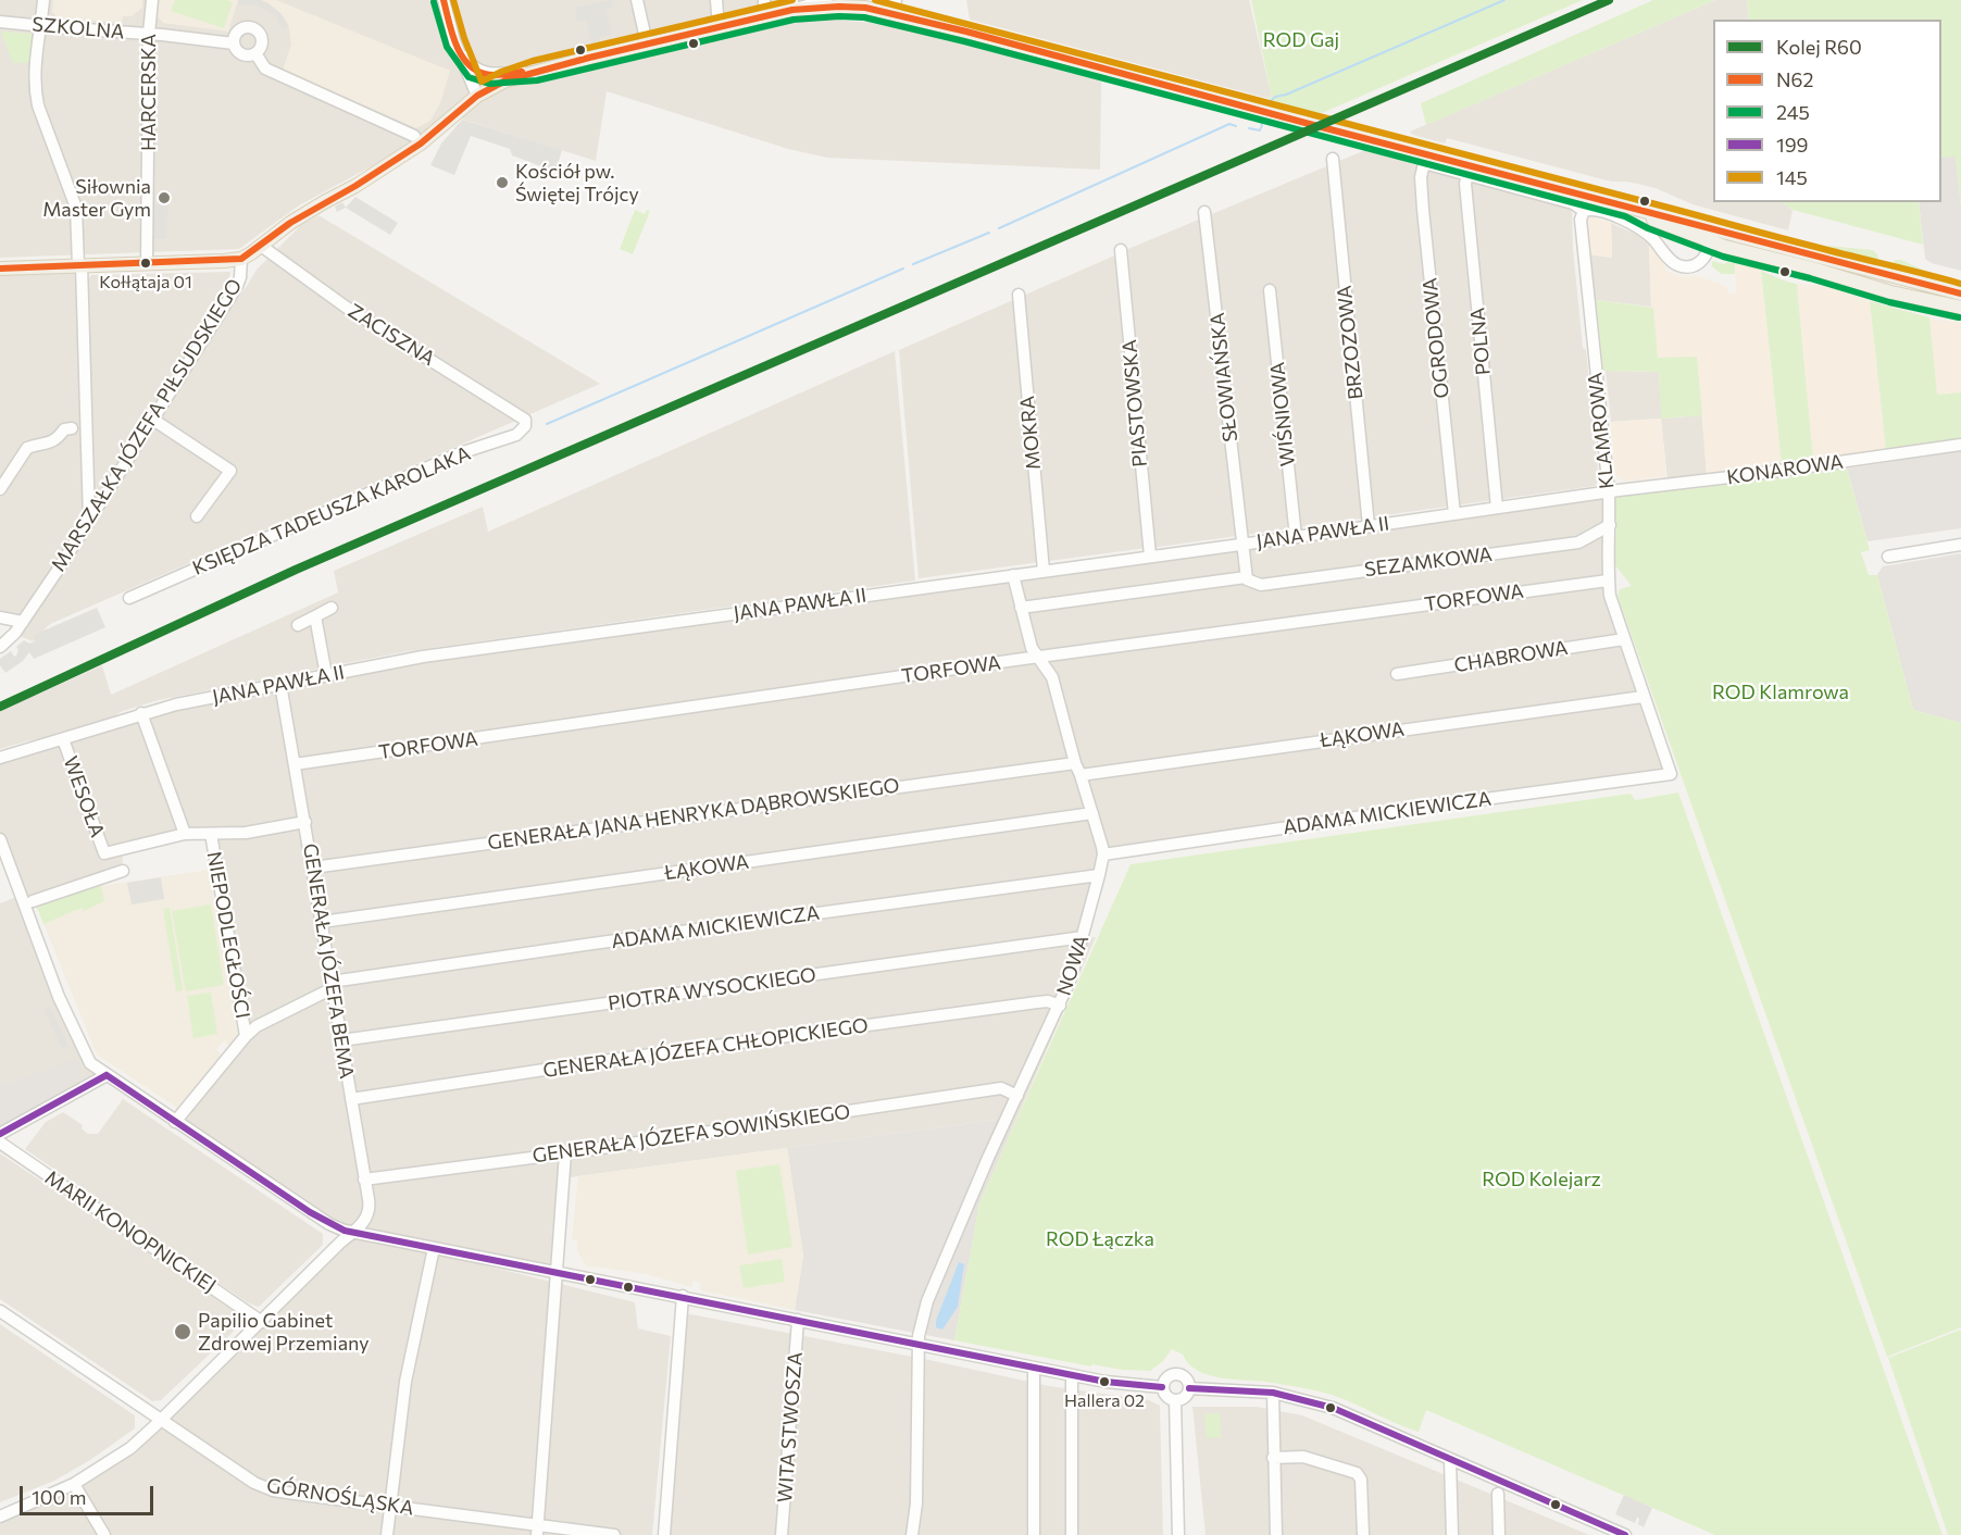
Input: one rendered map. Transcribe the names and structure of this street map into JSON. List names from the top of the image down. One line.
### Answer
{"streets":{"main road":["MARSZAŁKA JÓZEFA PIŁSUDSKIEGO"],"street":["SZKOLNA","HARCERSKA","ZACISZNA","OGRODOWA","POLNA","BRZOZOWA","SŁOWIAŃSKA","PIASTOWSKA","WIŚNIOWA","KLAMROWA","MOKRA","KONAROWA","KSIĘDZA TADEUSZA KAROLAKA","JANA PAWŁA II","SEZAMKOWA","TORFOWA","CHABROWA","ŁĄKOWA","WESOŁA","ADAMA MICKIEWICZA","GENERAŁA JANA HENRYKA DĄBROWSKIEGO","NIEPODLEGŁOŚCI","GENERAŁA JÓZEFA BEMA","NOWA","PIOTRA WYSOCKIEGO","GENERAŁA JÓZEFA CHŁOPICKIEGO","GENERAŁA JÓZEFA SOWIŃSKIEGO","MARII KONOPNICKIEJ","WITA STWOSZA","GÓRNOŚLĄSKA"]},"crossings":[["SZKOLNA","HARCERSKA"],["ZACISZNA","MARSZAŁKA JÓZEFA PIŁSUDSKIEGO"],["ZACISZNA","KSIĘDZA TADEUSZA KAROLAKA"],["OGRODOWA","POLNA"],["OGRODOWA","JANA PAWŁA II"],["POLNA","JANA PAWŁA II"],["BRZOZOWA","JANA PAWŁA II"],["SŁOWIAŃSKA","JANA PAWŁA II"],["PIASTOWSKA","JANA PAWŁA II"],["WIŚNIOWA","JANA PAWŁA II"],["KLAMROWA","KONAROWA"],["KLAMROWA","JANA PAWŁA II"],["KLAMROWA","SEZAMKOWA"],["KLAMROWA","TORFOWA"],["KLAMROWA","CHABROWA"],["KLAMROWA","ŁĄKOWA"],["KLAMROWA","ADAMA MICKIEWICZA"],["MOKRA","JANA PAWŁA II"],["KONAROWA","JANA PAWŁA II"],["JANA PAWŁA II","WESOŁA"],["JANA PAWŁA II","NIEPODLEGŁOŚCI"],["JANA PAWŁA II","GENERAŁA JÓZEFA BEMA"],["JANA PAWŁA II","NOWA"],["SEZAMKOWA","NOWA"],["TORFOWA","GENERAŁA JÓZEFA BEMA"],["TORFOWA","NOWA"],["ŁĄKOWA","GENERAŁA JÓZEFA BEMA"],["ŁĄKOWA","NOWA"],["WESOŁA","NIEPODLEGŁOŚCI"],["ADAMA MICKIEWICZA","NIEPODLEGŁOŚCI"],["ADAMA MICKIEWICZA","GENERAŁA JÓZEFA BEMA"],["ADAMA MICKIEWICZA","NOWA"],["GENERAŁA JANA HENRYKA DĄBROWSKIEGO","GENERAŁA JÓZEFA BEMA"],["GENERAŁA JANA HENRYKA DĄBROWSKIEGO","NOWA"],["GENERAŁA JÓZEFA BEMA","PIOTRA WYSOCKIEGO"],["GENERAŁA JÓZEFA BEMA","GENERAŁA JÓZEFA CHŁOPICKIEGO"],["GENERAŁA JÓZEFA BEMA","GENERAŁA JÓZEFA SOWIŃSKIEGO"],["GENERAŁA JÓZEFA BEMA","MARII KONOPNICKIEJ"],["GENERAŁA JÓZEFA BEMA","GÓRNOŚLĄSKA"],["NOWA","PIOTRA WYSOCKIEGO"],["NOWA","GENERAŁA JÓZEFA CHŁOPICKIEGO"],["NOWA","GENERAŁA JÓZEFA SOWIŃSKIEGO"]],"parks":["ROD Gaj","ROD Klamrowa","ROD Kolejarz","ROD Łączka"],"places":["Kościół pw. Świętej Trójcy","Siłownia Master Gym","Kołłątaja 01","Papilio Gabinet Zdrowej Przemiany","Hallera 02"],"lines":["rail line R60","transit line N62","transit line 145","transit line 245","transit line 199"],"legend":["Kolej R60","N62","245","199","145"],"scale_bar":"100 m"}
